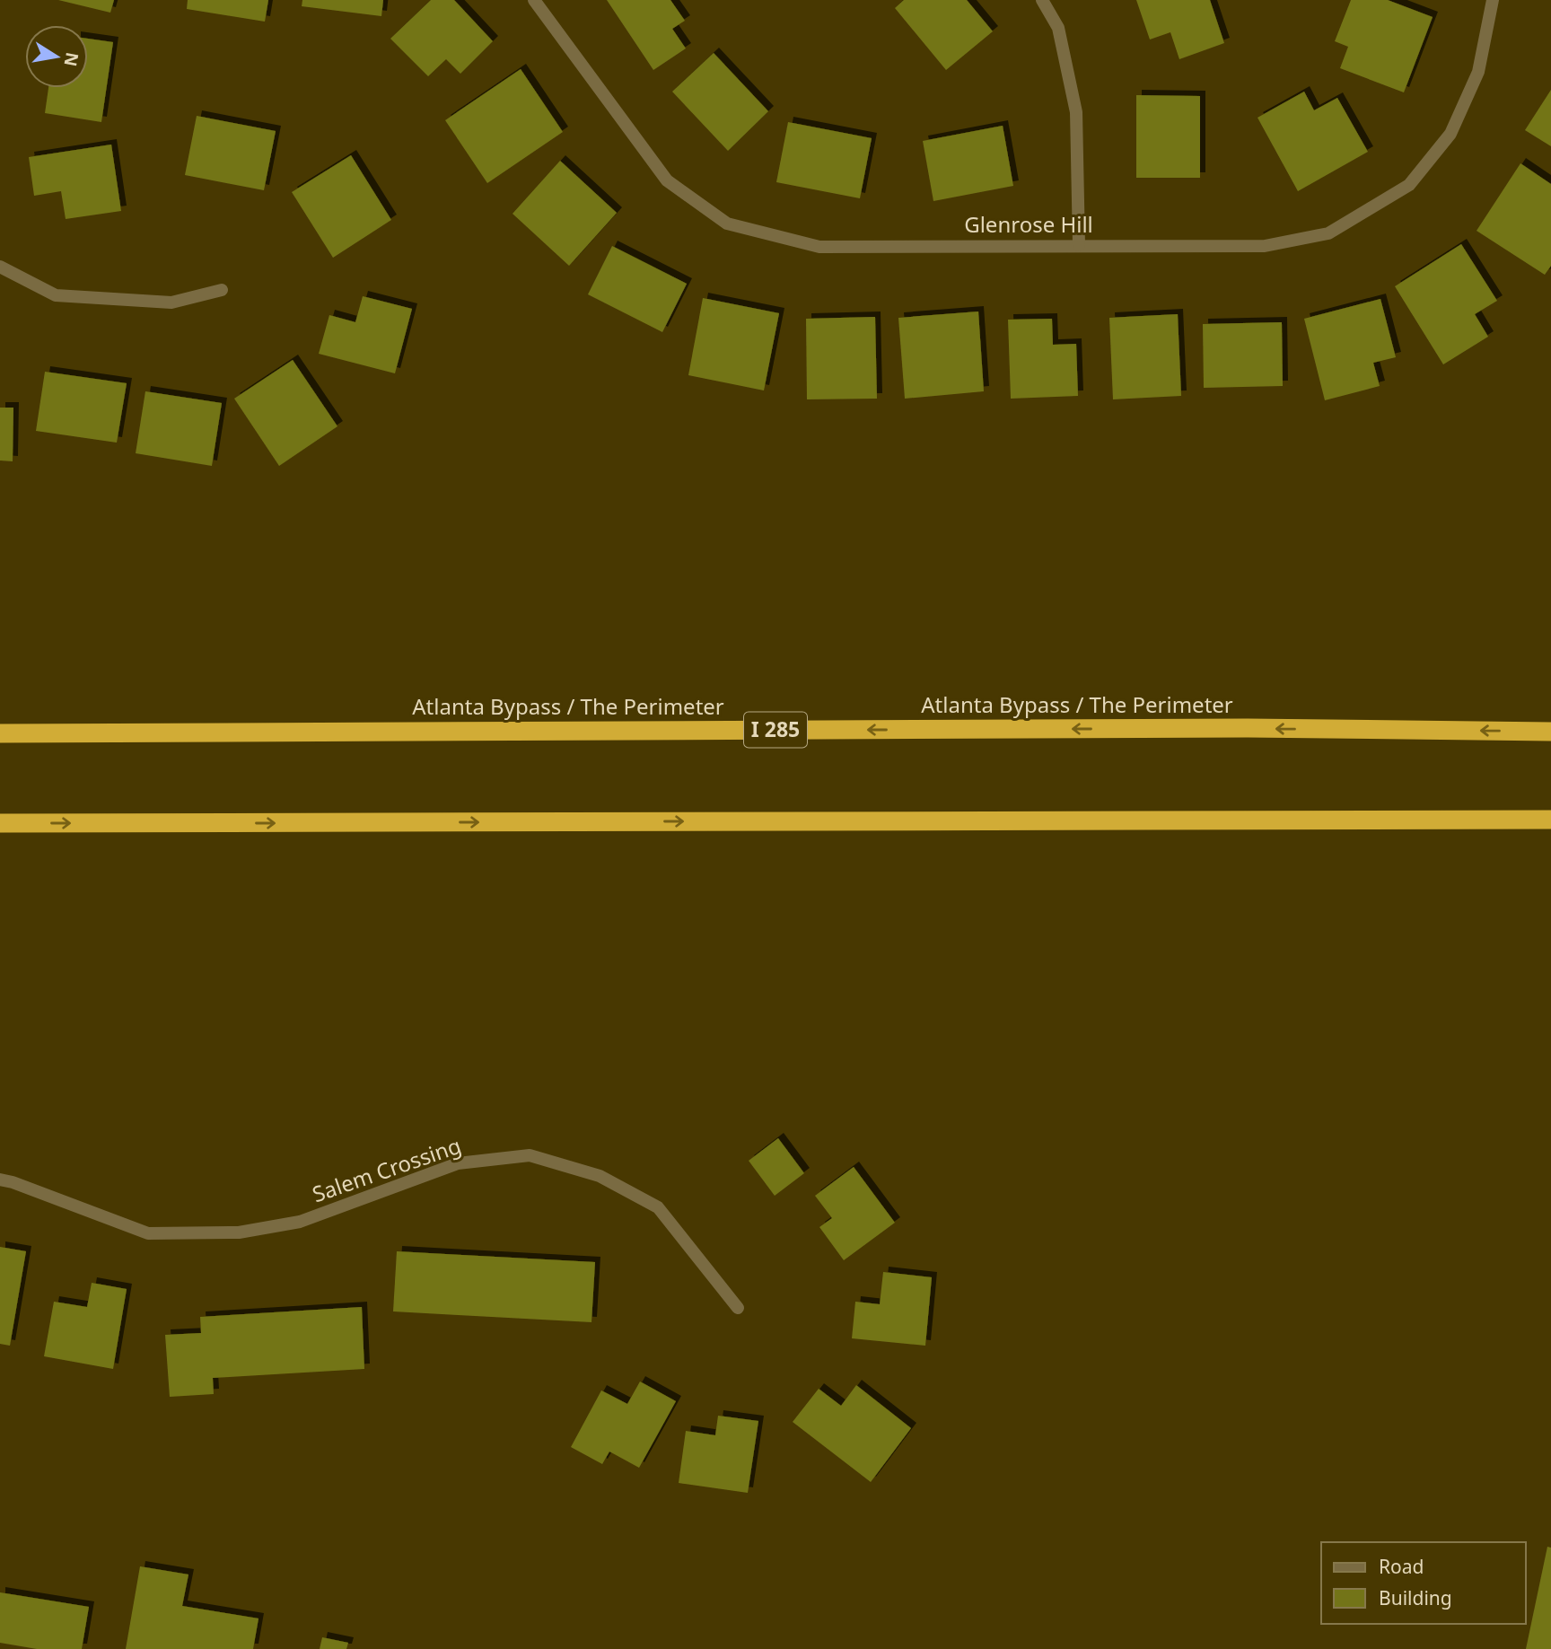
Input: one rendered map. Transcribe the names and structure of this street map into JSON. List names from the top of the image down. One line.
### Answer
{"streets":{"highway":["Atlanta Bypass / The Perimeter","I 285"],"street":["Glenrose Hill","Salem Crossing"]},"legend":["Road","Building"],"north":"right"}
